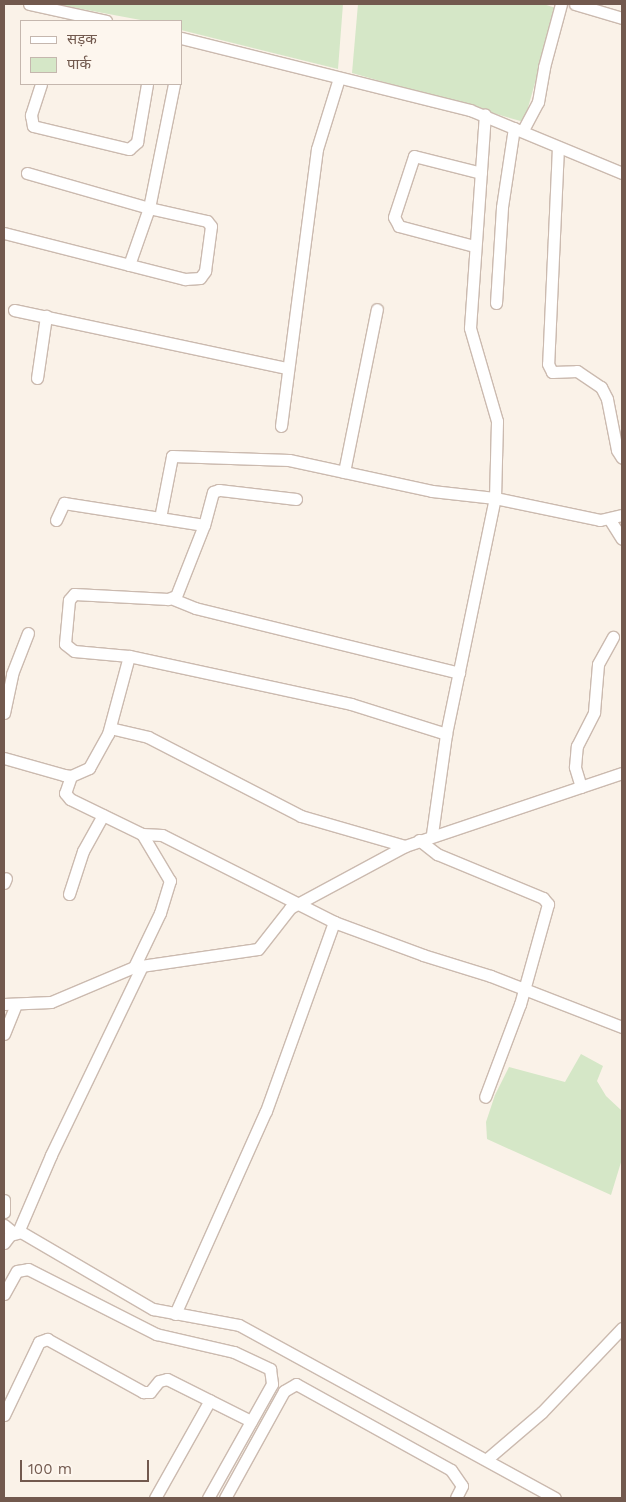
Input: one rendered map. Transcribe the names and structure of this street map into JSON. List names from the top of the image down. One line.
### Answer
{"legend":["सड़क","पार्क"],"scale_bar":"100 m"}
